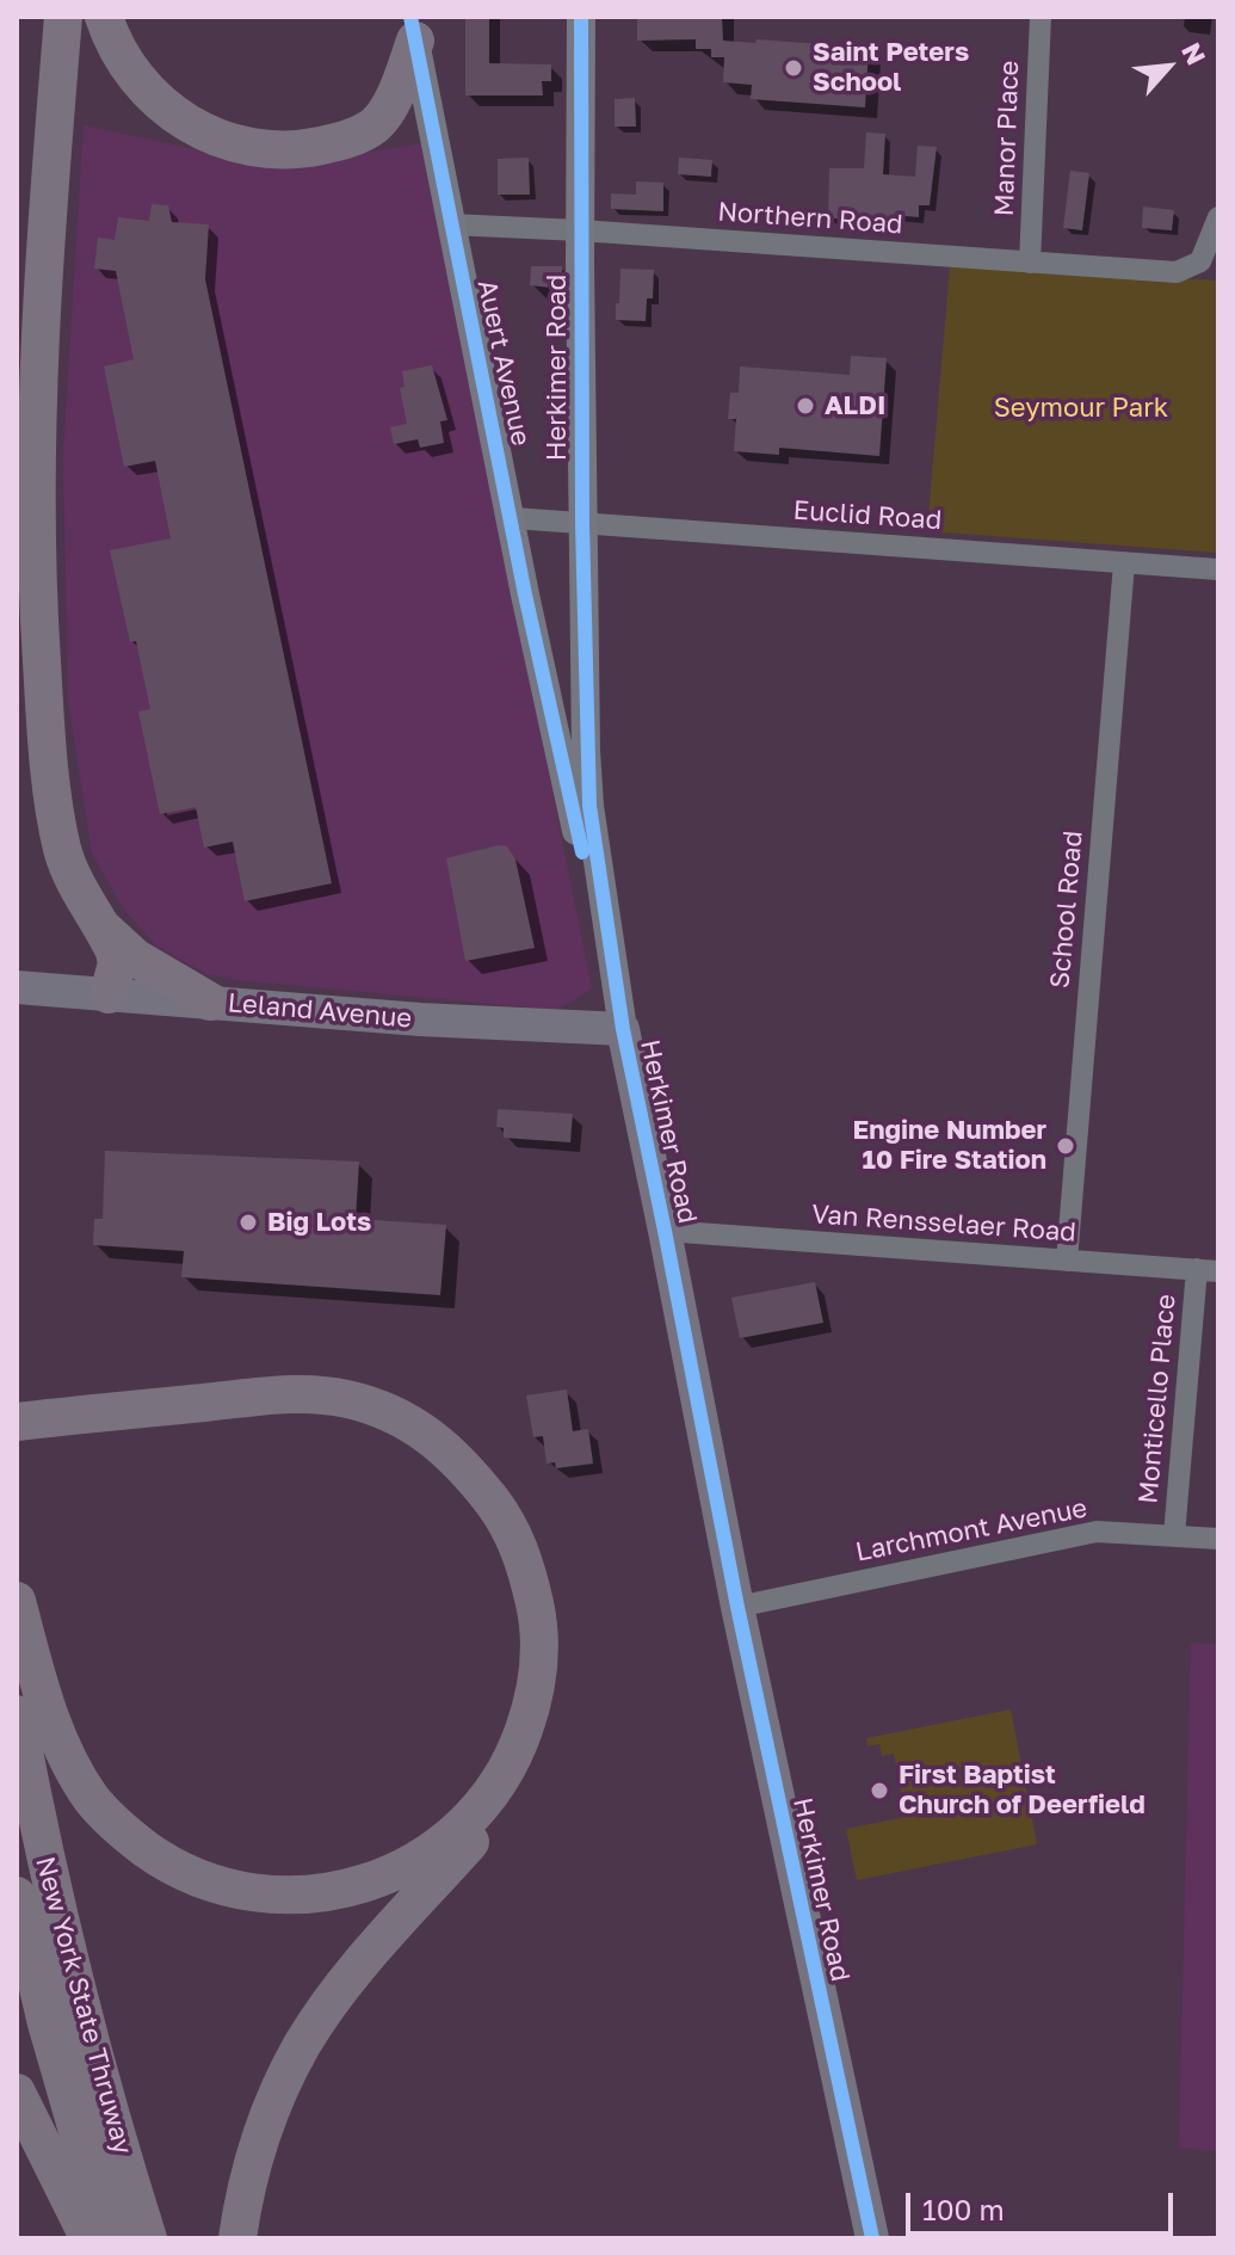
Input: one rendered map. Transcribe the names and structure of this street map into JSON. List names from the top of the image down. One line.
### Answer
{"streets":{"highway":["New York State Thruway"],"main road":["Auert Avenue","Herkimer Road","Leland Avenue"],"street":["Manor Place","Northern Road","Euclid Road","School Road","Van Rensselaer Road","Monticello Place","Larchmont Avenue"]},"crossings":[["Manor Place","Northern Road"],["Northern Road","Auert Avenue"],["Northern Road","Herkimer Road"],["Auert Avenue","Herkimer Road"],["Auert Avenue","Euclid Road"],["Auert Avenue","Leland Avenue"],["Herkimer Road","Euclid Road"],["Herkimer Road","Leland Avenue"],["Herkimer Road","Van Rensselaer Road"],["Herkimer Road","Larchmont Avenue"],["Euclid Road","School Road"],["School Road","Van Rensselaer Road"],["Van Rensselaer Road","Monticello Place"],["Monticello Place","Larchmont Avenue"]],"parks":["Seymour Park"],"places":["Saint Peters School","ALDI","Engine Number 10 Fire Station","Big Lots","First Baptist Church of Deerfield"],"scale_bar":"100 m","north":"top right"}
